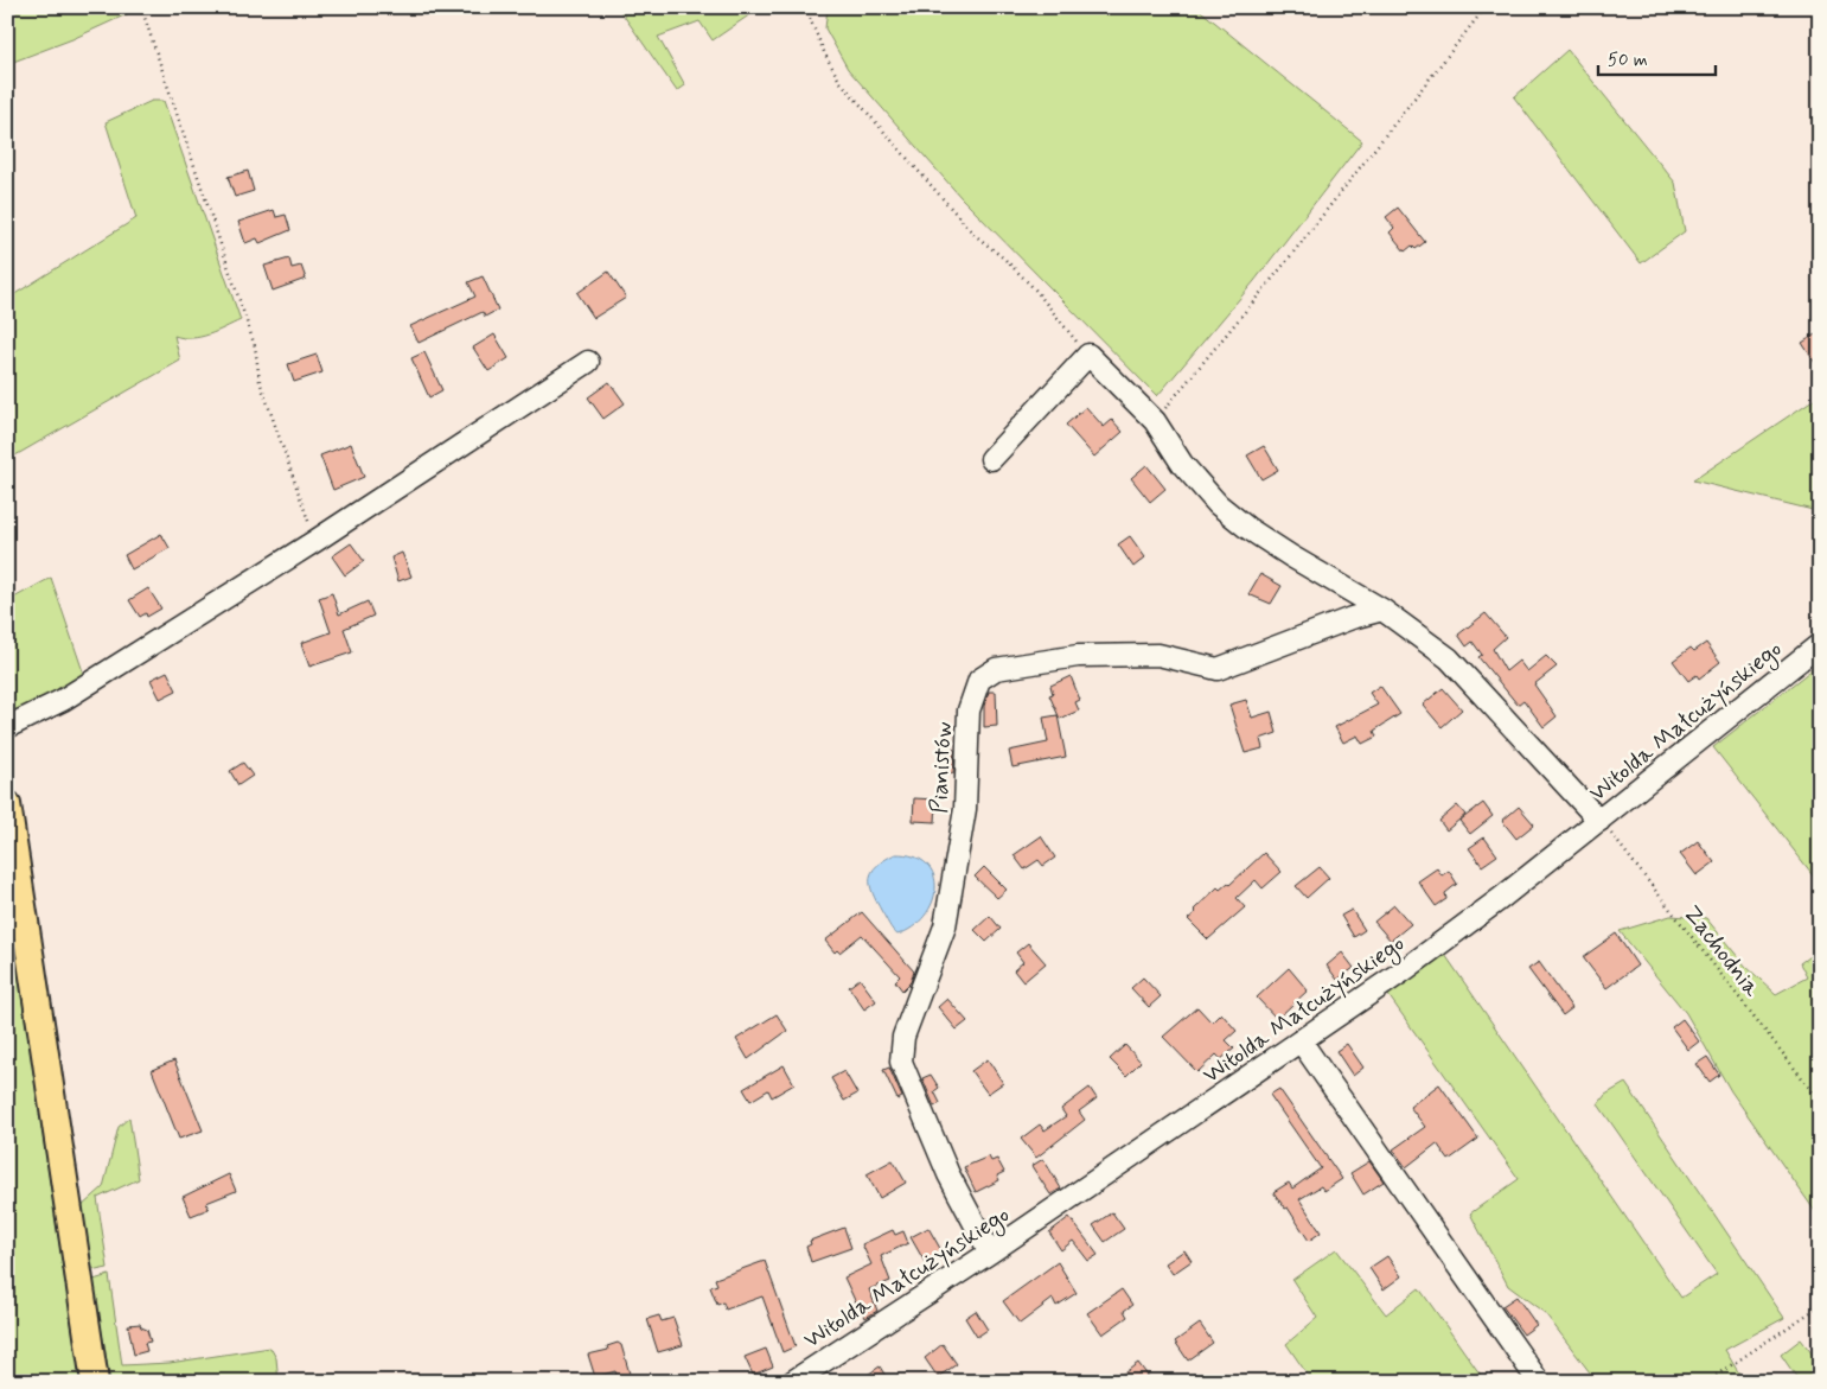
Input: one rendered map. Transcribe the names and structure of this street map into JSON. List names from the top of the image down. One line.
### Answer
{"streets":{"street":["Witolda Małcużyńskiego","Pianistów"],"path":["Zachodnia"]},"crossings":[["Witolda Małcużyńskiego","Pianistów"],["Witolda Małcużyńskiego","Zachodnia"]],"scale_bar":"50 m"}
